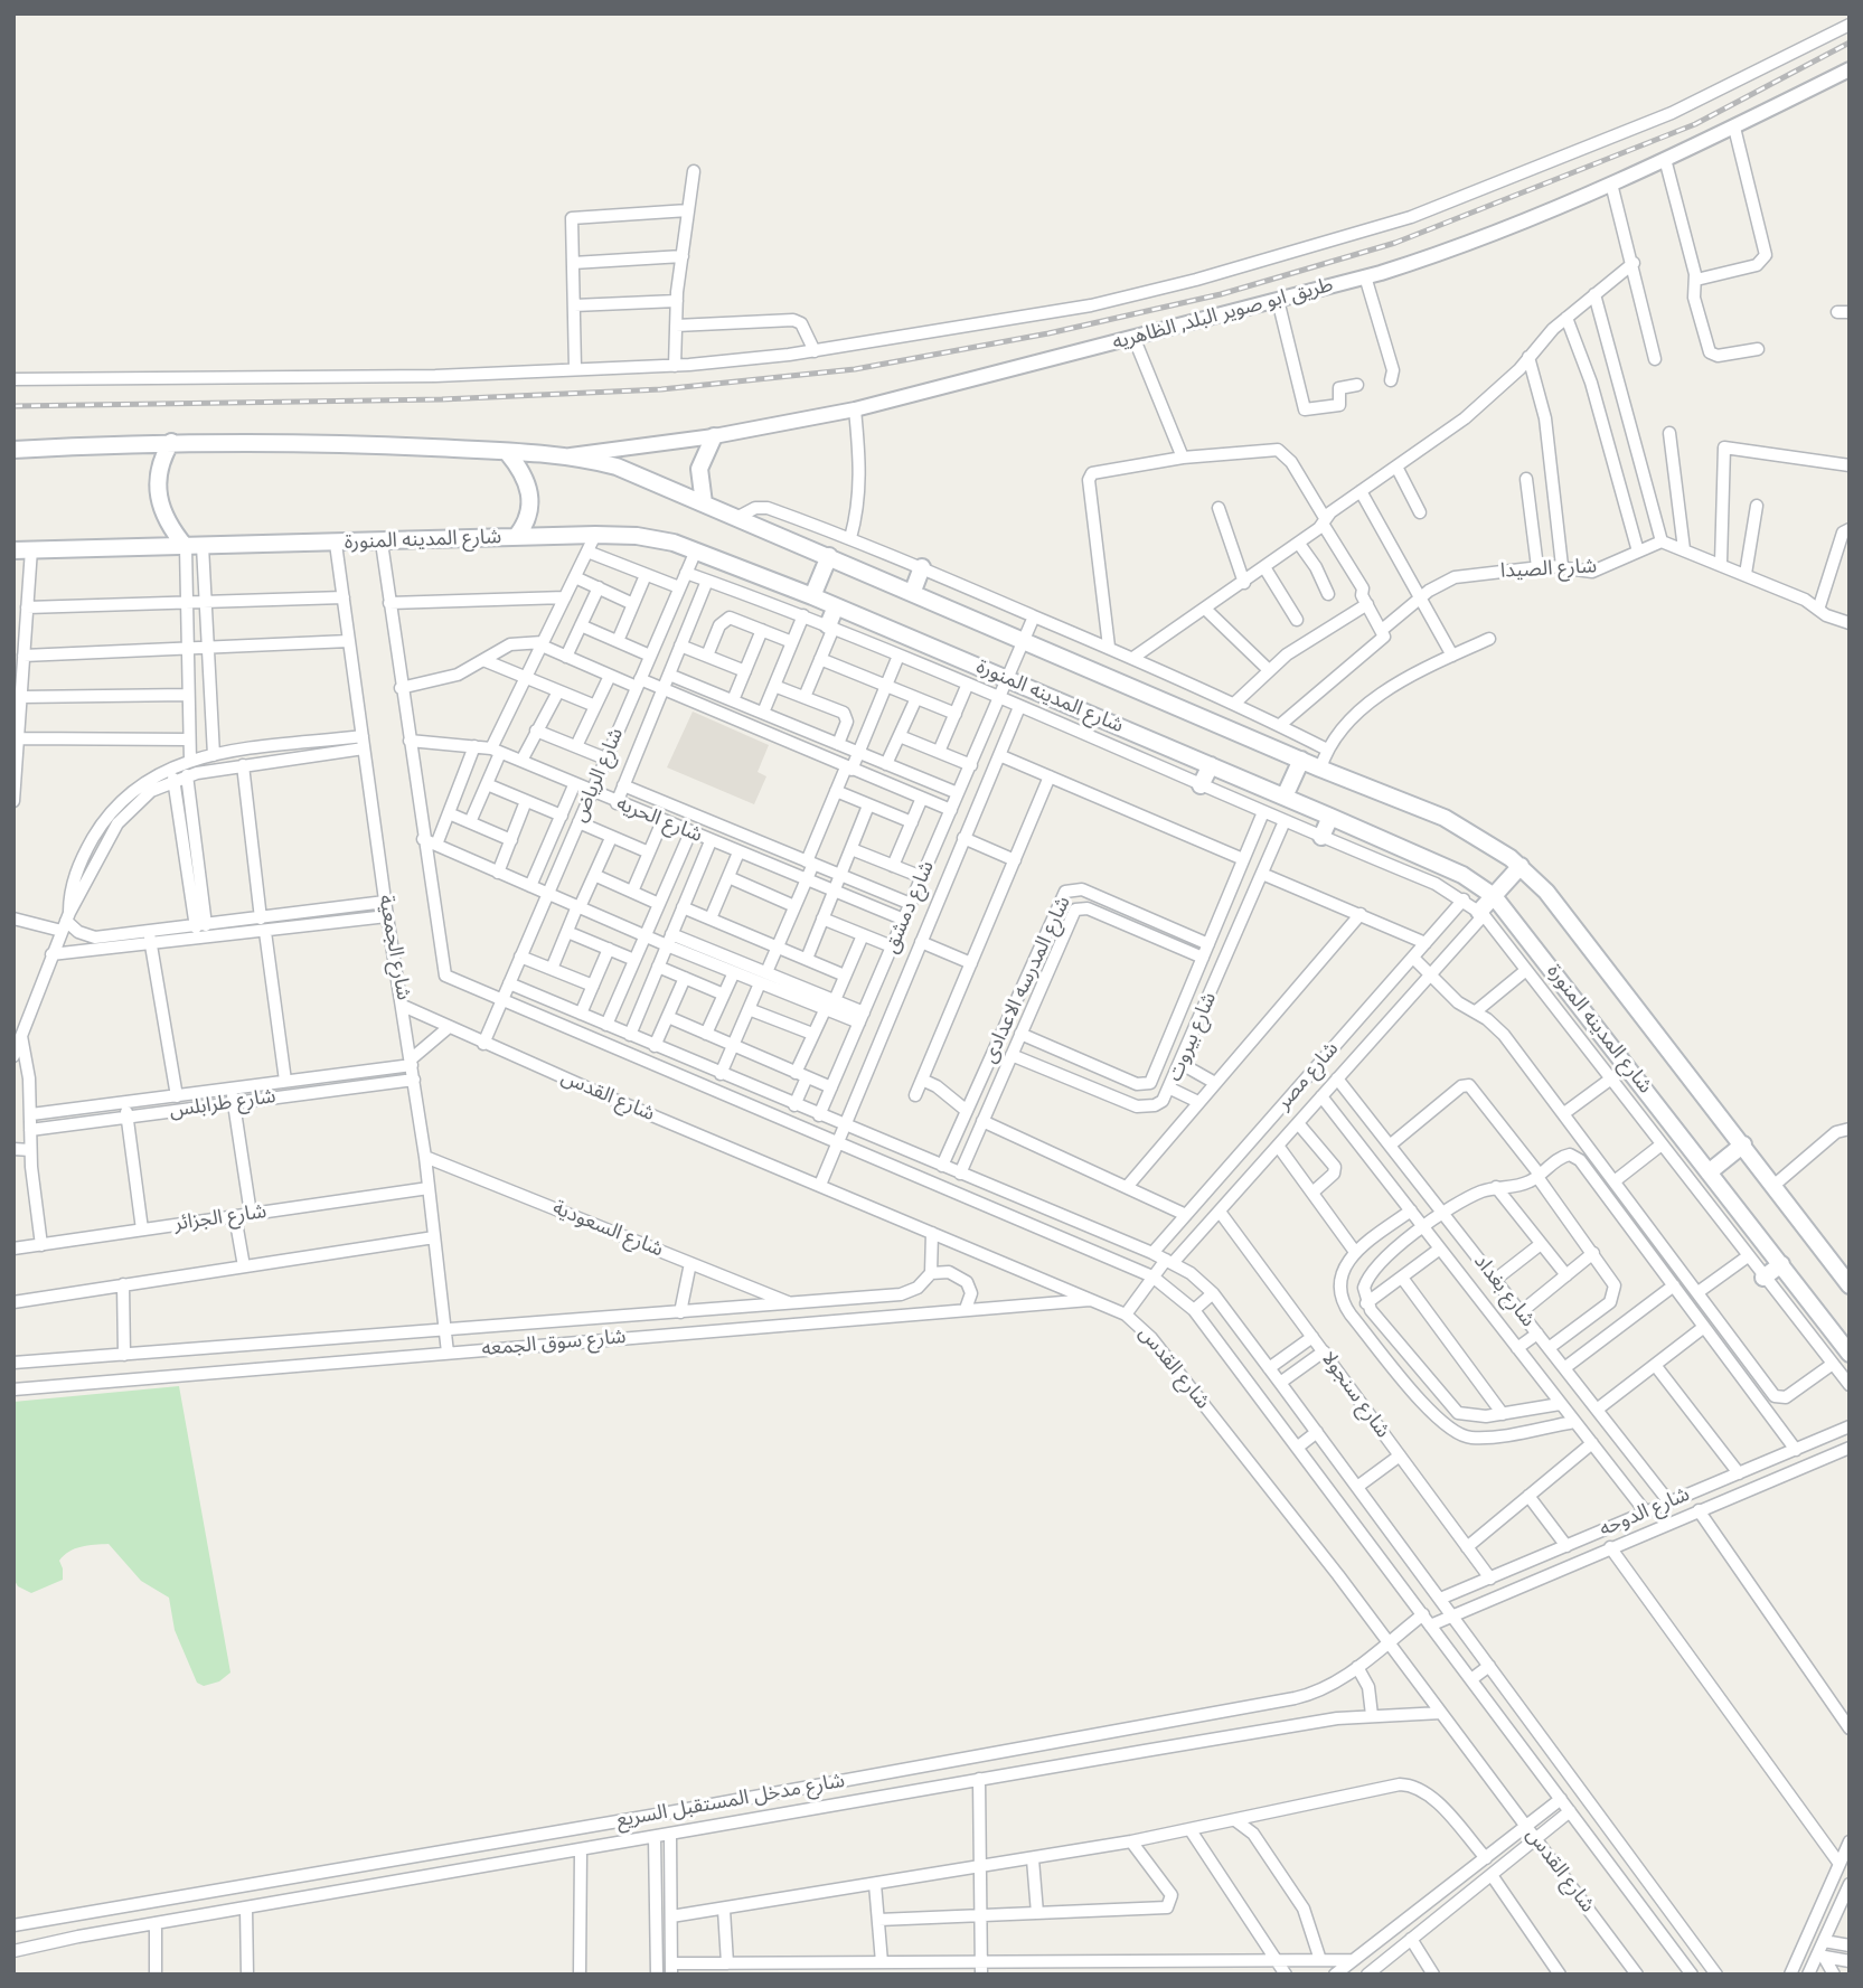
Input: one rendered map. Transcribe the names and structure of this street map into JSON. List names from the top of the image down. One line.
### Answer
{"streets":{"main road":["شارع المدينه المنورة"],"street":["طريق ابو صوير البلد, الظاهريه","شارع الصيدا","شارع الرياض","شارع الحريه","شارع دمشق","شارع الجمعية","شارع المدرسه الاعدادى","شارع بيروت","شارع مصر","شارع القدس","شارع طرابلس","شارع الجزائر","شارع السعودية","شارع بغداد","شارع سوق الجمعه","شارع سنجولا","شارع الدوحه","شارع مدخل المستقبل السريع"]},"crossings":[["شارع المدينه المنورة","شارع الرياض"],["شارع المدينه المنورة","شارع دمشق"],["شارع المدينه المنورة","شارع الجمعية"],["شارع الرياض","شارع الحريه"],["شارع الرياض","شارع القدس"],["شارع الحريه","شارع دمشق"],["شارع دمشق","شارع القدس"],["شارع الجمعية","شارع القدس"],["شارع الجمعية","شارع طرابلس"],["شارع الجمعية","شارع الجزائر"],["شارع الجمعية","شارع السعودية"],["شارع الجمعية","شارع سوق الجمعه"],["شارع المدرسه الاعدادى","شارع بيروت"],["شارع مصر","شارع القدس"],["شارع مصر","شارع بغداد"],["شارع مصر","شارع سنجولا"],["شارع القدس","شارع سوق الجمعه"],["شارع القدس","شارع مدخل المستقبل السريع"],["شارع السعودية","شارع سوق الجمعه"],["شارع بغداد","شارع الدوحه"],["شارع سنجولا","شارع الدوحه"]]}
